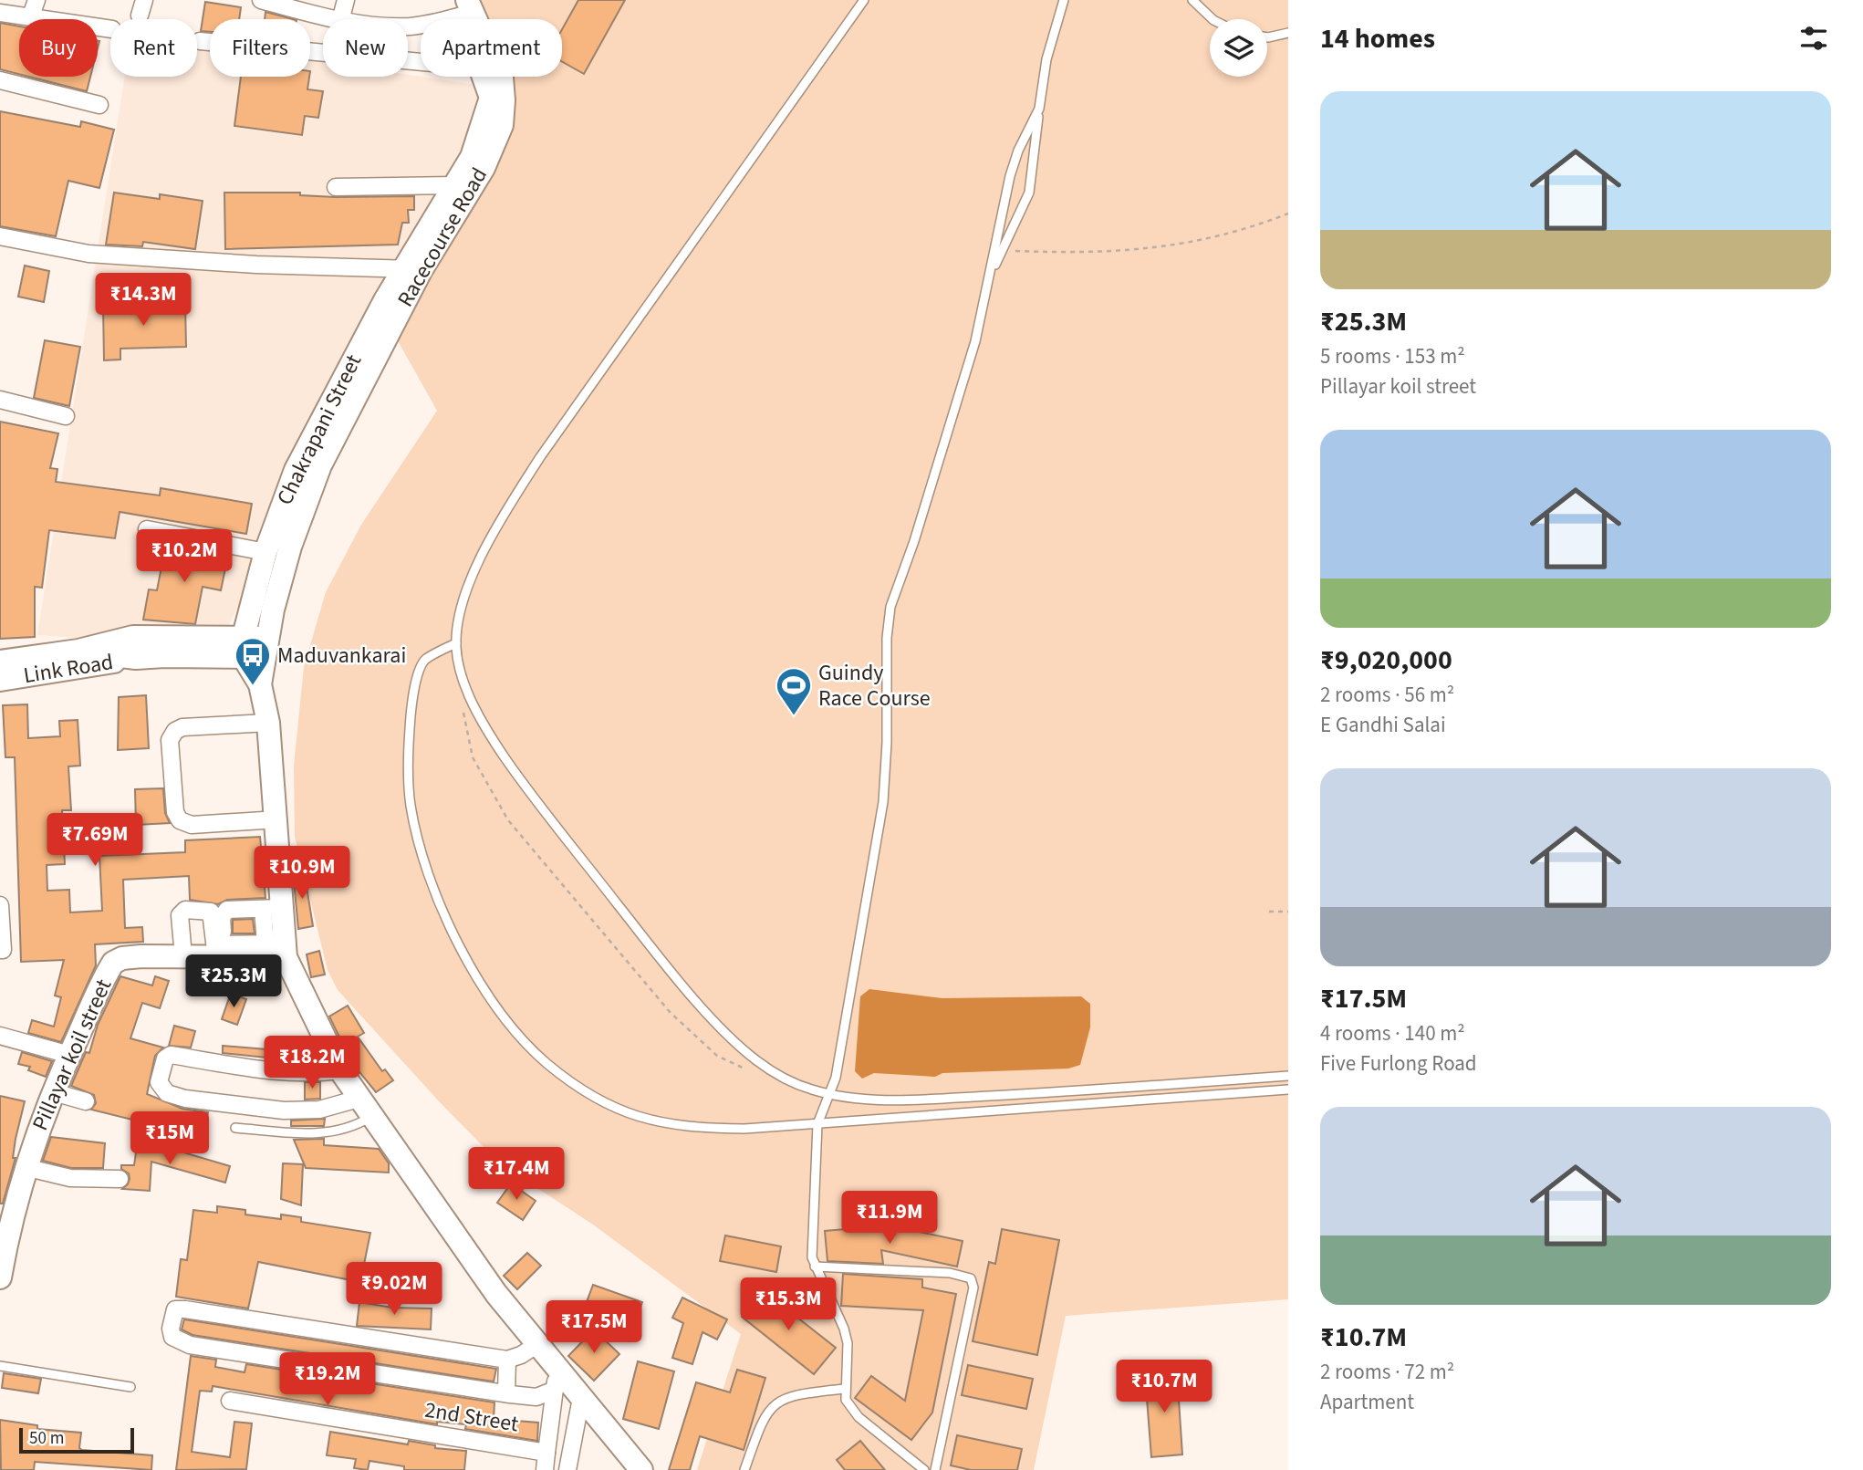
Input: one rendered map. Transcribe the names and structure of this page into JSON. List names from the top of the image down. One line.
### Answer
{"streets":{"main road":["Racecourse Road","Chakrapani Street","Link Road","Pillayar koil street"],"street":["2nd Street"]},"crossings":[["Racecourse Road","Chakrapani Street"]],"places":{"bus stop":["Maduvankarai"],"sports":["Guindy Race Course"]},"scale_bar":"50 m","page":{"heading":"14 homes","chip":["Buy","Rent","Filters","New","Apartment"],"list":[{"name":"₹25.3M","note":"5 rooms · 153 m² · Pillayar koil street"},{"name":"₹9,020,000","note":"2 rooms · 56 m² · E Gandhi Salai"},{"name":"₹17.5M","note":"4 rooms · 140 m² · Five Furlong Road"},{"name":"₹10.7M","note":"2 rooms · 72 m² · Apartment"}],"price":["₹14.3M","₹10.2M","₹7.69M","₹10.9M","₹25.3M","₹18.2M","₹15M","₹17.4M","₹11.9M","₹9.02M","₹15.3M","₹17.5M","₹19.2M","₹10.7M"],"scale":"50 m"}}
